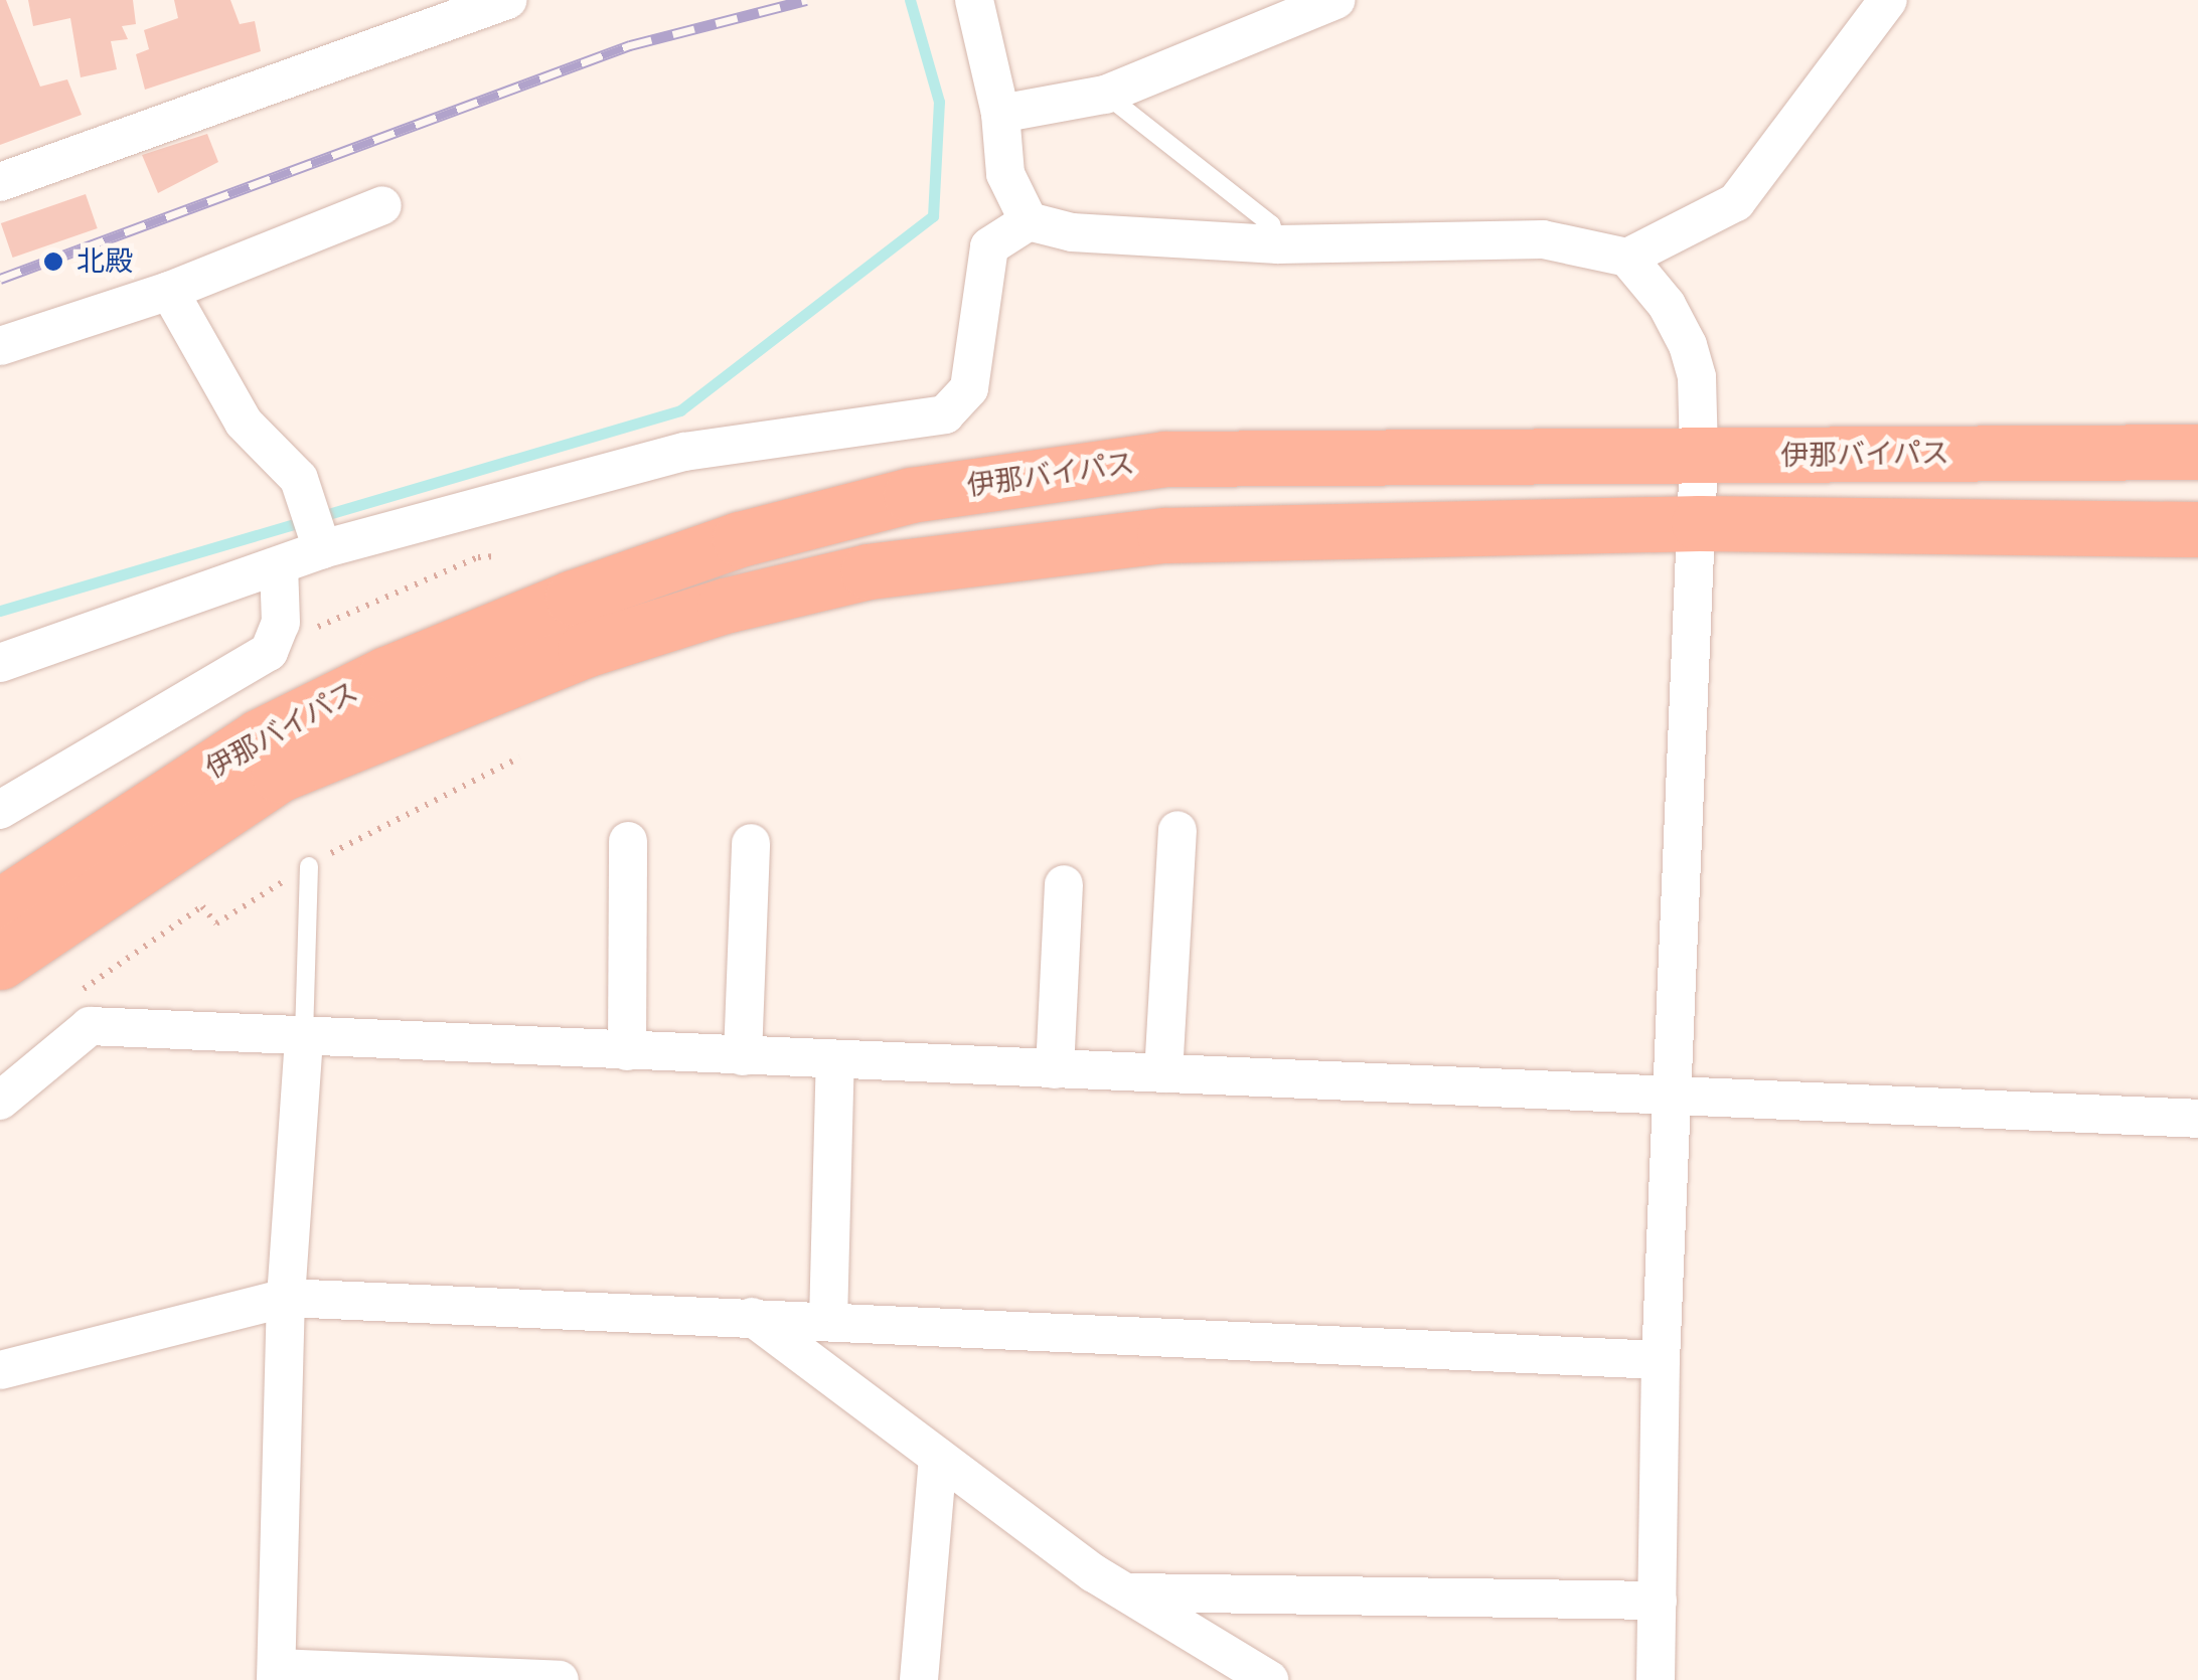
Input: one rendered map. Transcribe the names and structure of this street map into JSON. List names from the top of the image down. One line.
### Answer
{"streets":{"highway":["伊那バイパス"]},"places":["北殿"]}
